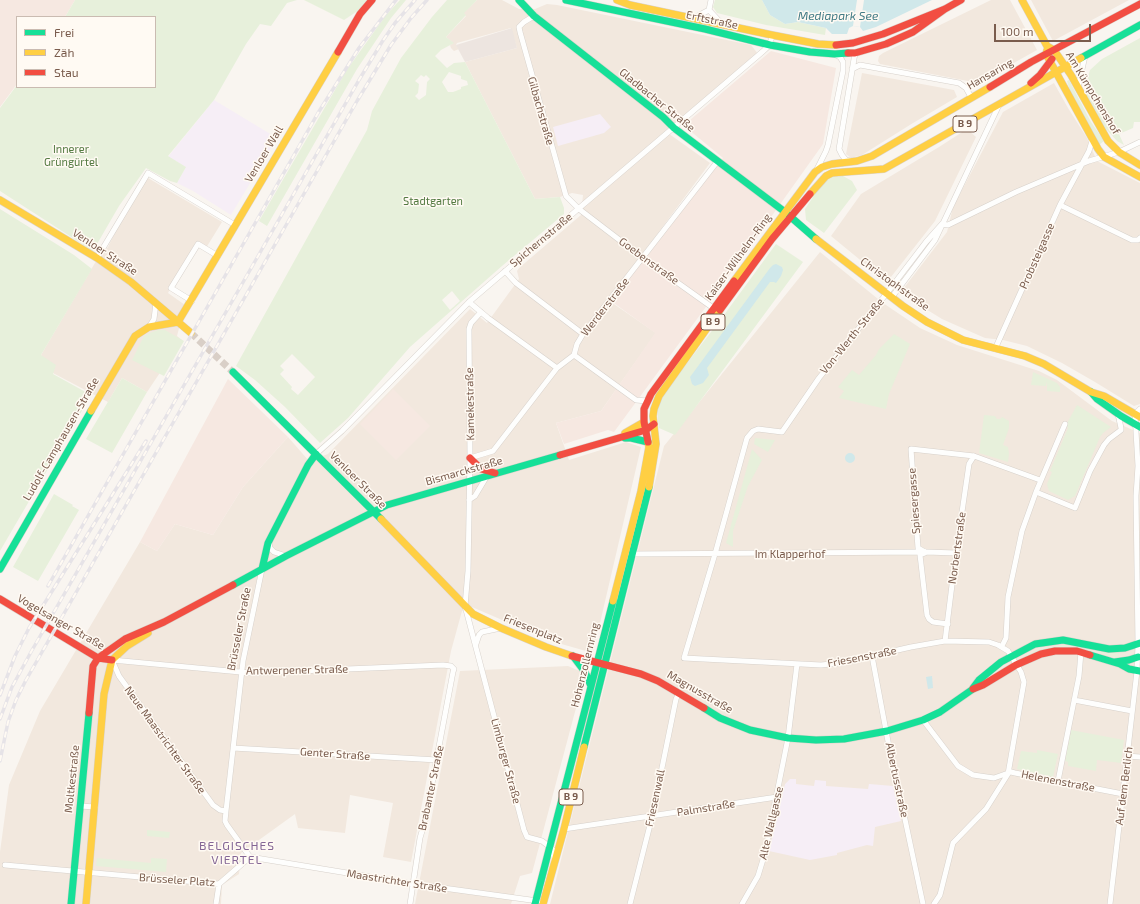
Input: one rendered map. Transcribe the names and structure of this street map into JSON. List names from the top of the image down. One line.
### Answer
{"streets":{"main road":["Erftstraße","Hansaring","Am Kümpchenshof","Gladbacher Straße","B 9","Venloer Wall","Venloer Straße","Kaiser-Wilhelm-Ring","Christophstraße","Ludolf-Camphausen-Straße","Bismarckstraße","Vogelsanger Straße","Brüsseler Straße","Friesenplatz","Hohenzollernring","Magnusstraße","Moltkestraße"],"street":["Gilbachstraße","Spichernstraße","Probsteigasse","Goebenstraße","Werderstraße","Von-Werth-Straße","Kamekestraße","Spiesergasse","Norbertstraße","Im Klapperhof","Friesenstraße","Antwerpener Straße","Neue Maastrichter Straße","Genter Straße","Limburger Straße","Albertusstraße","Helenenstraße","Auf dem Berlich","Brabanter Straße","Friesenwall","Palmstraße","Alte Wallgasse","Brüsseler Platz","Maastrichter Straße"]},"crossings":[["Erftstraße","Spichernstraße"],["Hansaring","Am Kümpchenshof"],["Hansaring","B 9"],["Hansaring","Kaiser-Wilhelm-Ring"],["Am Kümpchenshof","B 9"],["Am Kümpchenshof","Probsteigasse"],["Gladbacher Straße","Gilbachstraße"],["Gladbacher Straße","Spichernstraße"],["Gladbacher Straße","Kaiser-Wilhelm-Ring"],["Gladbacher Straße","Christophstraße"],["Gladbacher Straße","Werderstraße"],["Gilbachstraße","Spichernstraße"],["Gilbachstraße","Goebenstraße"],["B 9","Kaiser-Wilhelm-Ring"],["B 9","Von-Werth-Straße"],["Venloer Wall","Venloer Straße"],["Venloer Wall","Ludolf-Camphausen-Straße"],["Spichernstraße","Venloer Straße"],["Spichernstraße","Goebenstraße"],["Spichernstraße","Brüsseler Straße"],["Venloer Straße","Kamekestraße"],["Venloer Straße","Ludolf-Camphausen-Straße"],["Venloer Straße","Bismarckstraße"],["Venloer Straße","Brüsseler Straße"],["Venloer Straße","Friesenplatz"],["Venloer Straße","Limburger Straße"],["Probsteigasse","Christophstraße"],["Kaiser-Wilhelm-Ring","Goebenstraße"],["Kaiser-Wilhelm-Ring","Christophstraße"],["Kaiser-Wilhelm-Ring","Von-Werth-Straße"],["Kaiser-Wilhelm-Ring","Bismarckstraße"],["Kaiser-Wilhelm-Ring","Hohenzollernring"],["Goebenstraße","Werderstraße"],["Christophstraße","Von-Werth-Straße"],["Werderstraße","Kamekestraße"],["Von-Werth-Straße","Im Klapperhof"],["Von-Werth-Straße","Friesenstraße"],["Kamekestraße","Bismarckstraße"],["Kamekestraße","Friesenplatz"],["Kamekestraße","Limburger Straße"],["Bismarckstraße","Vogelsanger Straße"],["Bismarckstraße","Brüsseler Straße"],["Bismarckstraße","Hohenzollernring"],["Bismarckstraße","Antwerpener Straße"],["Bismarckstraße","Neue Maastrichter Straße"],["Bismarckstraße","Moltkestraße"],["Spiesergasse","Norbertstraße"],["Spiesergasse","Im Klapperhof"],["Norbertstraße","Im Klapperhof"],["Norbertstraße","Friesenstraße"],["Im Klapperhof","Friesenstraße"],["Im Klapperhof","Hohenzollernring"],["Vogelsanger Straße","Antwerpener Straße"],["Vogelsanger Straße","Neue Maastrichter Straße"],["Vogelsanger Straße","Moltkestraße"],["Brüsseler Straße","Antwerpener Straße"],["Brüsseler Straße","Neue Maastrichter Straße"],["Brüsseler Straße","Genter Straße"],["Brüsseler Straße","Brüsseler Platz"],["Brüsseler Straße","Maastrichter Straße"],["Friesenplatz","Hohenzollernring"],["Friesenplatz","Magnusstraße"],["Friesenplatz","Limburger Straße"],["Friesenstraße","Albertusstraße"],["Friesenstraße","Alte Wallgasse"],["Hohenzollernring","Magnusstraße"],["Hohenzollernring","Limburger Straße"],["Hohenzollernring","Palmstraße"],["Hohenzollernring","Maastrichter Straße"],["Antwerpener Straße","Neue Maastrichter Straße"],["Antwerpener Straße","Brabanter Straße"],["Magnusstraße","Albertusstraße"],["Magnusstraße","Helenenstraße"],["Magnusstraße","Auf dem Berlich"],["Magnusstraße","Friesenwall"],["Magnusstraße","Alte Wallgasse"],["Genter Straße","Brabanter Straße"],["Moltkestraße","Brüsseler Platz"],["Helenenstraße","Auf dem Berlich"],["Brabanter Straße","Maastrichter Straße"],["Friesenwall","Palmstraße"],["Palmstraße","Alte Wallgasse"],["Brüsseler Platz","Maastrichter Straße"]],"districts":["BELGISCHES VIERTEL"],"water":["Mediapark See"],"parks":["Innerer Grüngürtel","Stadtgarten"],"legend":["Frei","Zäh","Stau"],"scale_bar":"100 m"}
